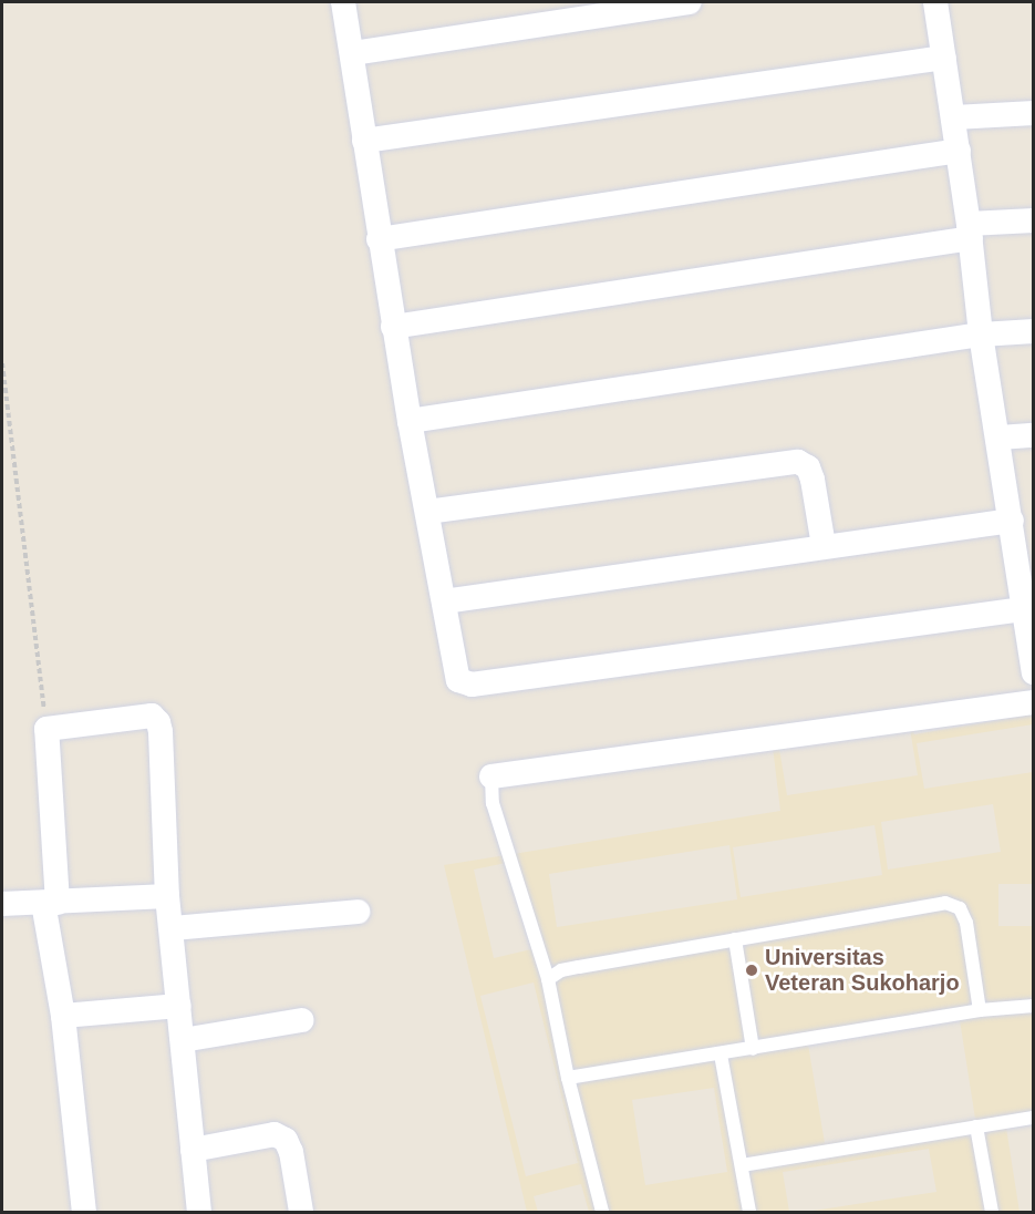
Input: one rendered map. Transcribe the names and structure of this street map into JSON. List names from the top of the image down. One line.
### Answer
{"places":["Universitas Veteran Sukoharjo"]}
